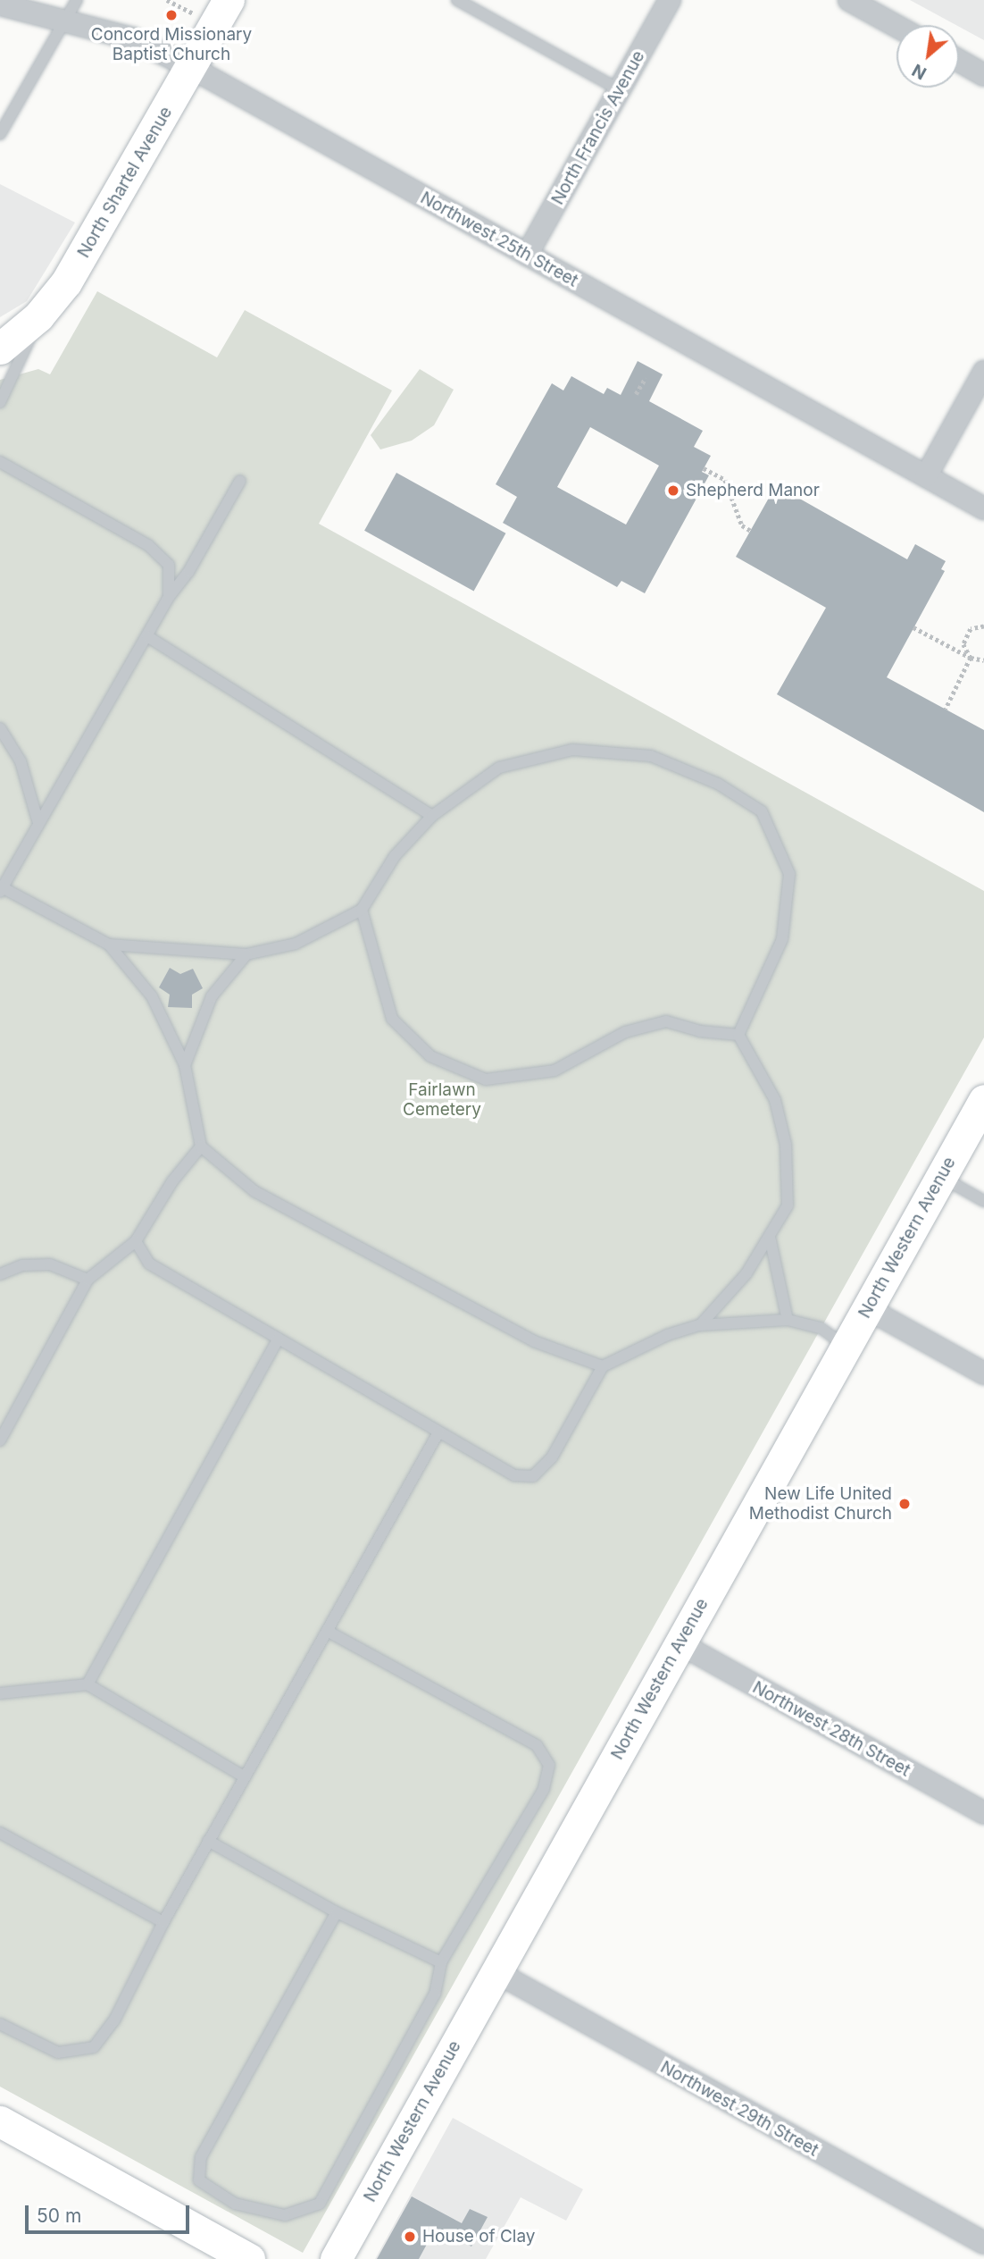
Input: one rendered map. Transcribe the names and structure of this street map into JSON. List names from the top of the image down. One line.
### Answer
{"streets":{"street":["North Francis Avenue","North Shartel Avenue","Northwest 25th Street","North Western Avenue","Northwest 28th Street","Northwest 29th Street"]},"crossings":[["North Francis Avenue","Northwest 25th Street"],["North Shartel Avenue","Northwest 25th Street"],["North Western Avenue","Northwest 28th Street"],["North Western Avenue","Northwest 29th Street"]],"parks":["Fairlawn Cemetery"],"places":["Concord Missionary Baptist Church","Shepherd Manor","New Life United Methodist Church","House of Clay"],"scale_bar":"50 m","north":"bottom left"}
